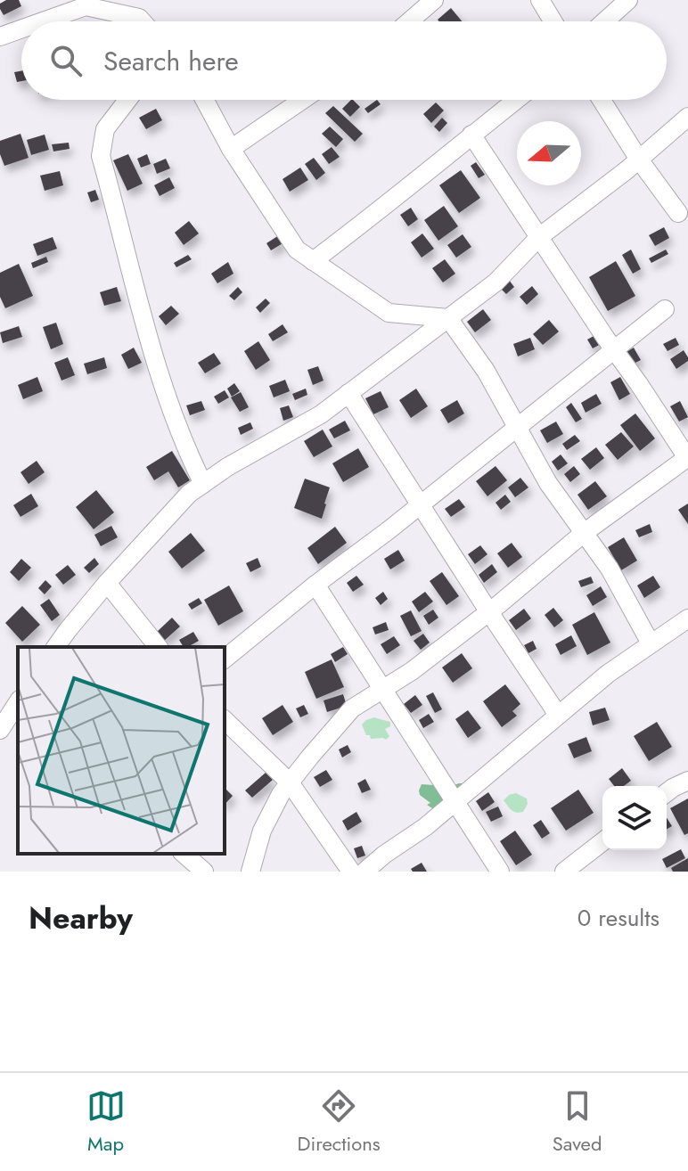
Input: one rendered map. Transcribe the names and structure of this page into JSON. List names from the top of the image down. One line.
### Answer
{"north":"left","page":{"search":"Search here","heading":["Nearby","0 results"],"nav":["Map","Directions","Saved"]}}
